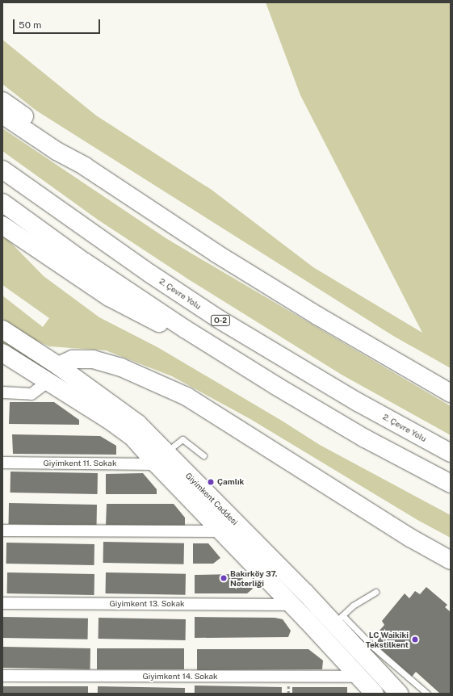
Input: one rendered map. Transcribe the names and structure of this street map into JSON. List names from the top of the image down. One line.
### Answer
{"streets":{"main road":["2. Çevre Yolu","O-2","Giyimkent Caddesi"],"street":["Giyimkent 11. Sokak","Giyimkent 13. Sokak","Giyimkent 14. Sokak"]},"crossings":[["Giyimkent 11. Sokak","Giyimkent Caddesi"],["Giyimkent Caddesi","Giyimkent 13. Sokak"],["Giyimkent Caddesi","Giyimkent 14. Sokak"]],"places":["Çamlık","Bakırköy 37. Noterliği","LC Waikiki Tekstilkent"],"scale_bar":"50 m"}
